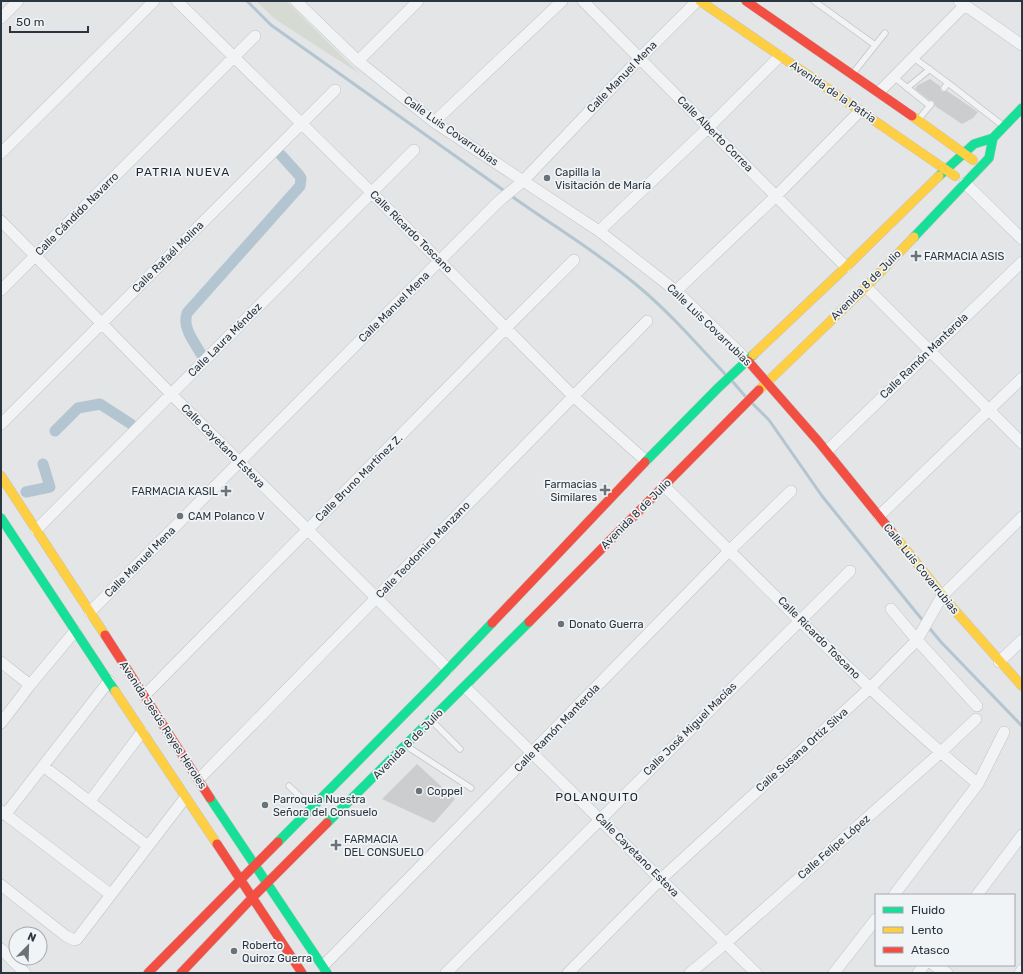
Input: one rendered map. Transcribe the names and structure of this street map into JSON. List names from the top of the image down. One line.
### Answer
{"streets":{"main road":["Avenida de la Patria","Calle Luis Covarrubias","Avenida 8 de Julio","Avenida Jesús Reyes Heroles"],"street":["Calle Manuel Mena","Calle Alberto Correa","Calle Cándido Navarro","Calle Ricardo Toscano","Calle Rafaél Molina","Calle Laura Méndez","Calle Ramón Manterola","Calle Cayetano Esteva","Calle Bruno Martínez Z.","Calle Teodomiro Manzano","Calle José Miguel Macías","Calle Susana Ortiz Silva","Calle Felipe López"]},"crossings":[["Calle Manuel Mena","Calle Luis Covarrubias"],["Calle Manuel Mena","Calle Alberto Correa"],["Calle Manuel Mena","Calle Ricardo Toscano"],["Calle Manuel Mena","Calle Cayetano Esteva"],["Calle Manuel Mena","Avenida Jesús Reyes Heroles"],["Avenida de la Patria","Avenida 8 de Julio"],["Calle Luis Covarrubias","Avenida 8 de Julio"],["Calle Luis Covarrubias","Calle Ramón Manterola"],["Calle Luis Covarrubias","Calle Susana Ortiz Silva"],["Calle Cándido Navarro","Calle Ricardo Toscano"],["Calle Cándido Navarro","Calle Cayetano Esteva"],["Calle Ricardo Toscano","Calle Rafaél Molina"],["Calle Ricardo Toscano","Avenida 8 de Julio"],["Calle Ricardo Toscano","Calle Laura Méndez"],["Calle Ricardo Toscano","Calle Ramón Manterola"],["Calle Ricardo Toscano","Calle Bruno Martínez Z."],["Calle Ricardo Toscano","Calle Teodomiro Manzano"],["Calle Ricardo Toscano","Calle José Miguel Macías"],["Calle Ricardo Toscano","Calle Susana Ortiz Silva"],["Calle Ricardo Toscano","Calle Felipe López"],["Calle Rafaél Molina","Calle Cayetano Esteva"],["Avenida 8 de Julio","Calle Cayetano Esteva"],["Avenida 8 de Julio","Avenida Jesús Reyes Heroles"],["Calle Laura Méndez","Calle Cayetano Esteva"],["Calle Laura Méndez","Avenida Jesús Reyes Heroles"],["Calle Ramón Manterola","Calle Cayetano Esteva"],["Calle Ramón Manterola","Avenida Jesús Reyes Heroles"],["Calle Cayetano Esteva","Calle Bruno Martínez Z."],["Calle Cayetano Esteva","Calle Teodomiro Manzano"],["Calle Cayetano Esteva","Calle José Miguel Macías"],["Calle Cayetano Esteva","Calle Susana Ortiz Silva"],["Calle Cayetano Esteva","Calle Felipe López"],["Calle Bruno Martínez Z.","Avenida Jesús Reyes Heroles"],["Calle Teodomiro Manzano","Avenida Jesús Reyes Heroles"]],"districts":["PATRIA NUEVA","POLANQUITO"],"places":{"other":["Capilla la Visitación de María","CAM Polanco V","Donato Guerra","Coppel","Parroquia Nuestra Señora del Consuelo","Roberto Quiroz Guerra"],"health":["FARMACIA ASIS","Farmacias Similares","FARMACIA KASIL","FARMACIA DEL CONSUELO"]},"legend":["Fluido","Lento","Atasco"],"scale_bar":"50 m","north":"top right"}
